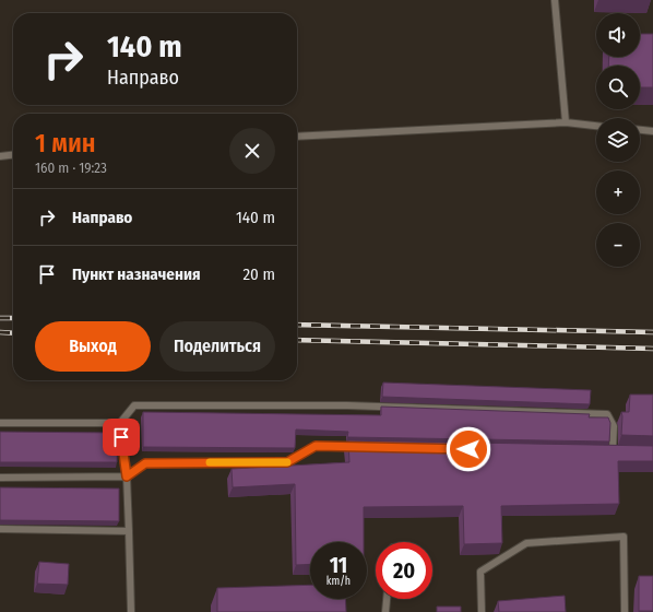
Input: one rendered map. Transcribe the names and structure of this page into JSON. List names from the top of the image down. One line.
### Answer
{"page":{"map_buttons":["+","−"],"turn":["140 m","Направо"],"heading":["1 мин","160 m · 19:23"],"list":[{"name":"Направо","value":"140 m"},{"name":"Пункт назначения","value":"20 m"}],"buttons":["Выход","Поделиться"],"speed":"11 km/h","limit":"20"}}
